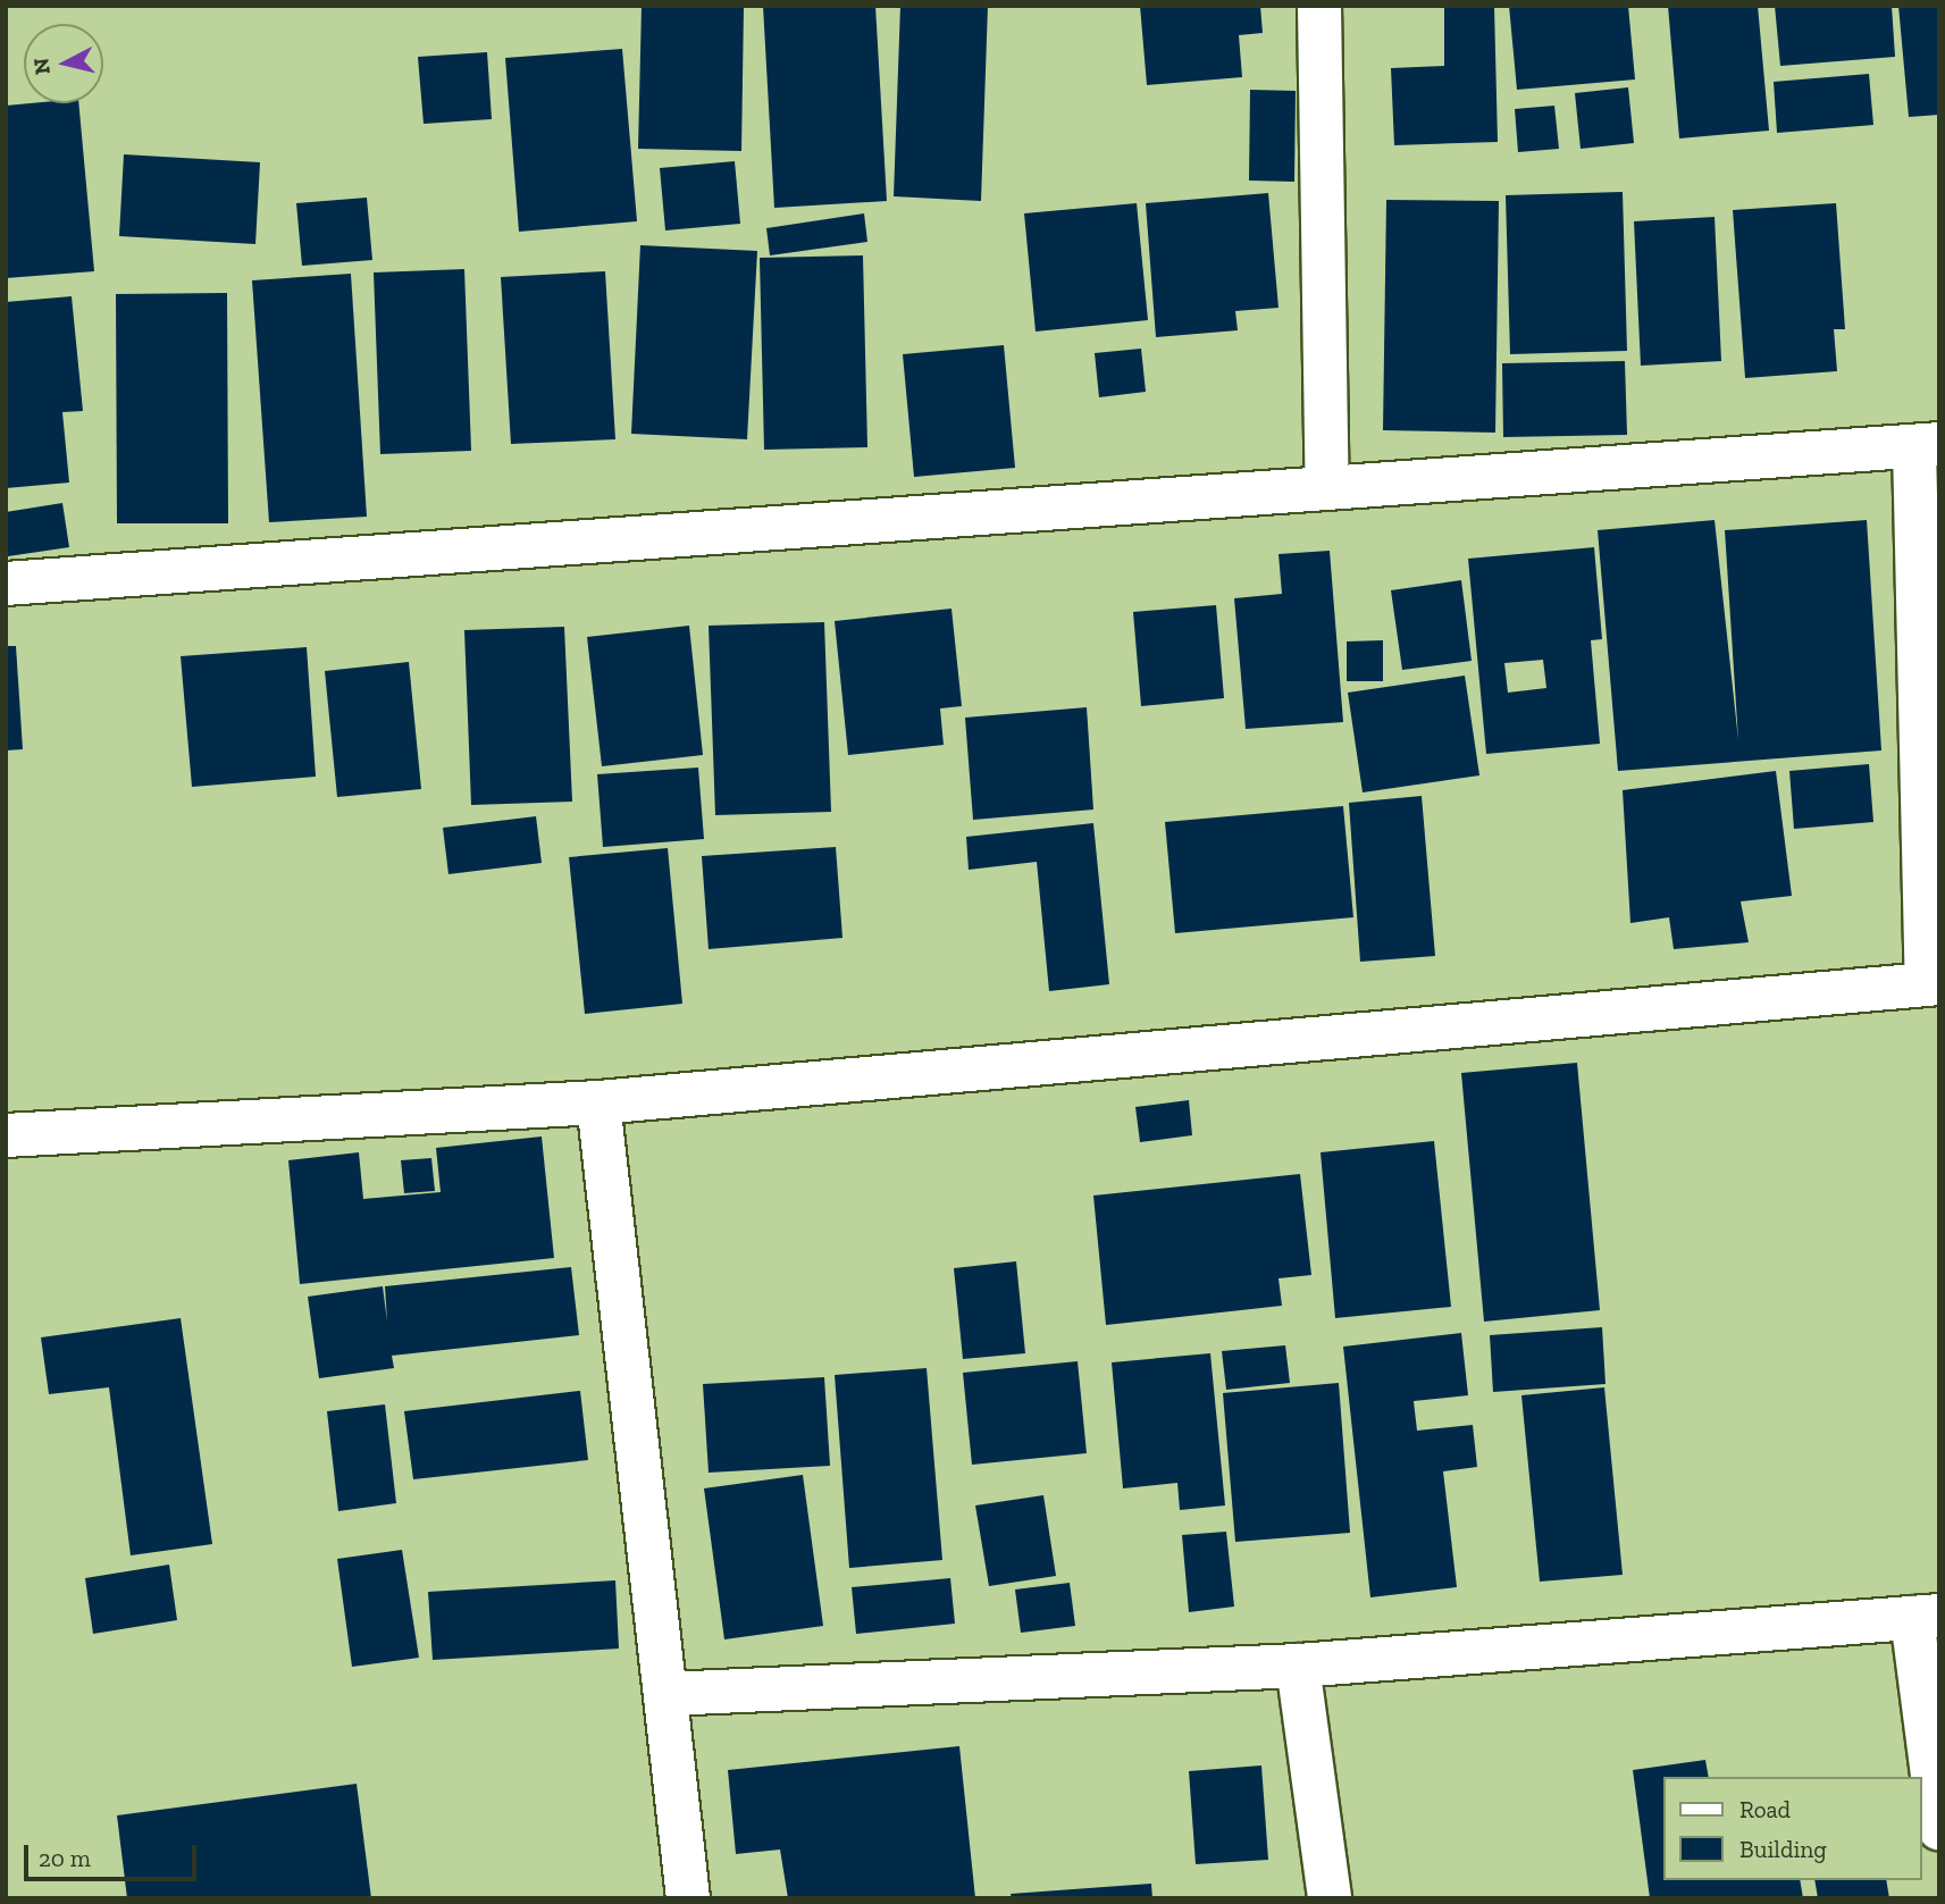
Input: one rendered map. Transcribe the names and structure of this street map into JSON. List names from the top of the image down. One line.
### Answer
{"legend":["Road","Building"],"scale_bar":"20 m","north":"left"}
